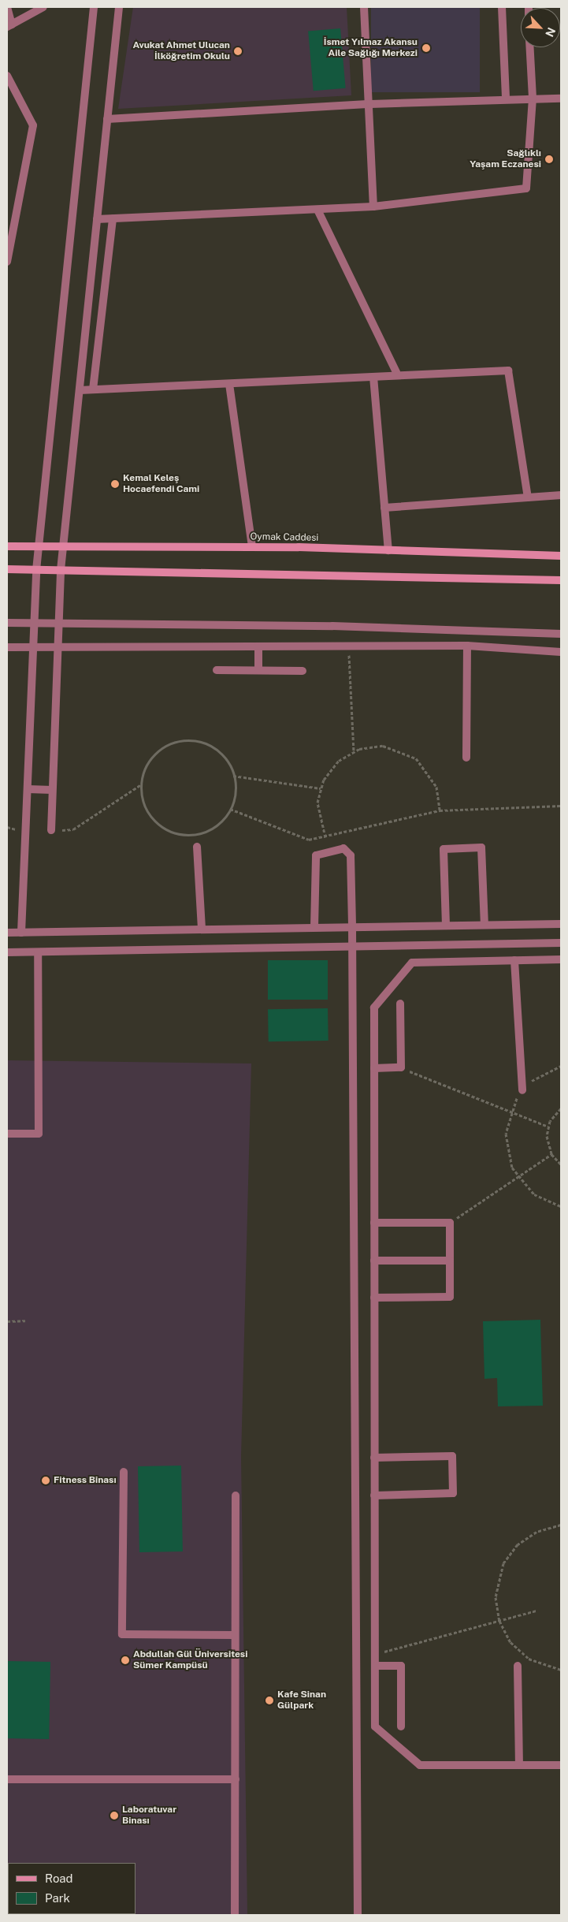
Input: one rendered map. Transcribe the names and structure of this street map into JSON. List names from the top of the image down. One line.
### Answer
{"streets":{"street":["Oymak Caddesi"]},"places":["İsmet Yılmaz Akansu Aile Sağlığı Merkezi","Avukat Ahmet Ulucan İlköğretim Okulu","Sağlıklı Yaşam Eczanesi","Kemal Keleş Hocaefendi Cami","Fitness Binası","Abdullah Gül Üniversitesi Sümer Kampüsü","Kafe Sinan Gülpark","Laboratuvar Binası"],"legend":["Road","Park"],"north":"bottom right"}
